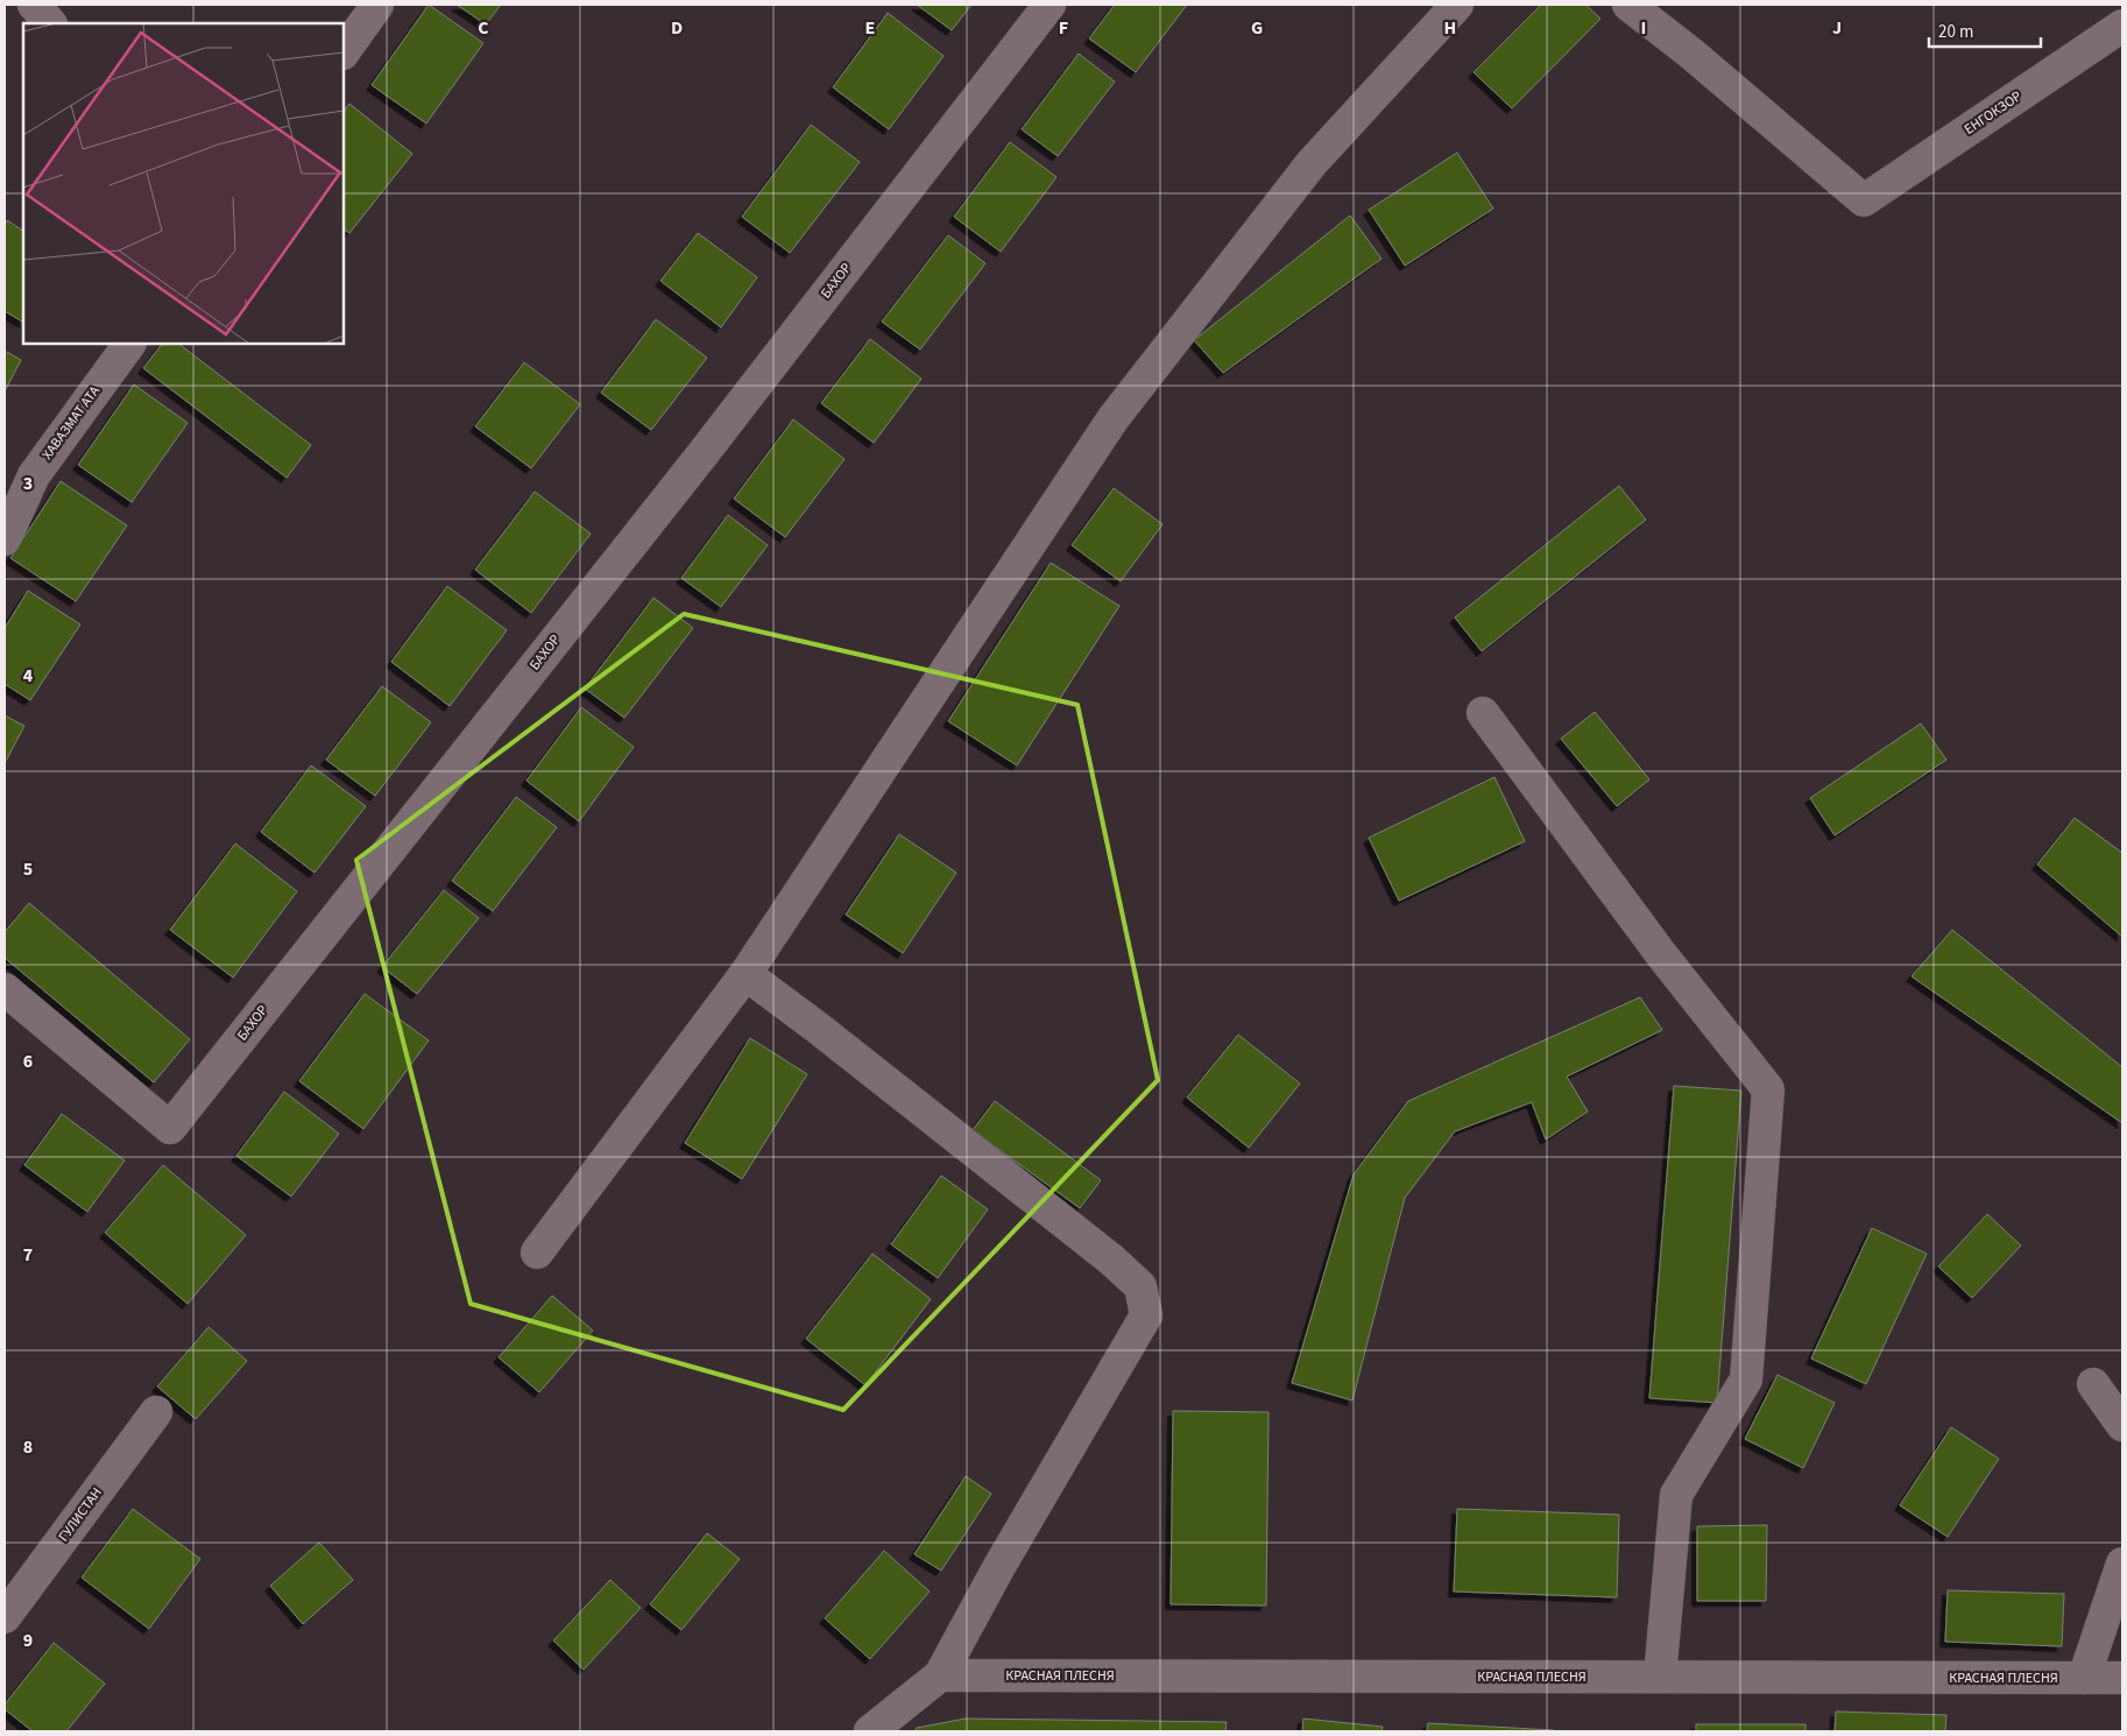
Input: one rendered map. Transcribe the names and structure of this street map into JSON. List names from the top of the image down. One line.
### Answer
{"streets":{"street":["ЕНГОКЗОР","БАХОР","ХАВАЗМАТ АТА","ГУЛИСТАН","КРАСНАЯ ПЛЕСНЯ"]},"scale_bar":"20 m","grid":{"columns":["C","D","E","F","G","H","I","J"],"rows":["3","4","5","6","7","8","9"]}}
